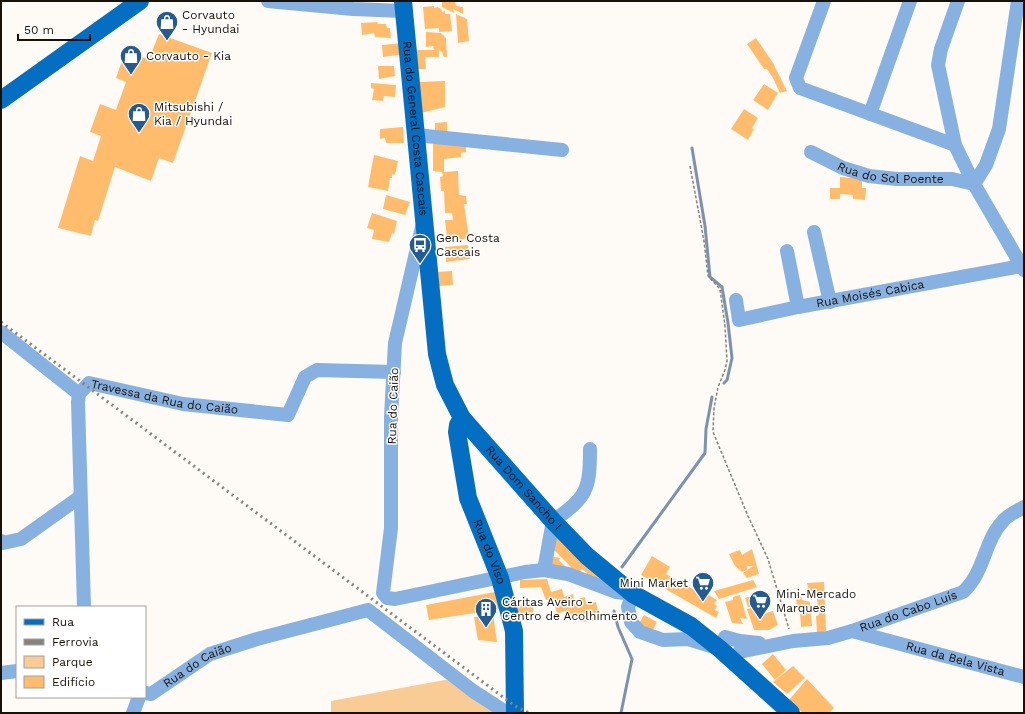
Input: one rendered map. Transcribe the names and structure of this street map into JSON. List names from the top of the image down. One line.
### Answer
{"streets":{"main road":["Rua do General Costa Cascais","Rua Dom Sancho I","Rua do Viso"],"street":["Rua do Sol Poente","Rua Moisés Cabica","Travessa da Rua do Caião","Rua do Caião","Rua do Cabo Luís","Rua da Bela Vista"]},"crossings":[["Rua do General Costa Cascais","Rua do Caião"],["Rua do General Costa Cascais","Rua Dom Sancho I"],["Rua do General Costa Cascais","Rua do Viso"],["Travessa da Rua do Caião","Rua do Caião"],["Rua do Caião","Rua do Viso"],["Rua Dom Sancho I","Rua do Viso"],["Rua Dom Sancho I","Rua do Cabo Luís"],["Rua do Cabo Luís","Rua da Bela Vista"]],"places":{"shop":["Corvauto - Hyundai","Corvauto - Kia","Mitsubishi / Kia / Hyundai"],"bus stop":["Gen. Costa Cascais"],"supermarket":["Mini Market","Mini-Mercado Marques"],"building":["Cáritas Aveiro - Centro de Acolhimento"]},"legend":["Rua","Ferrovia","Parque","Edifício"],"scale_bar":"50 m"}
